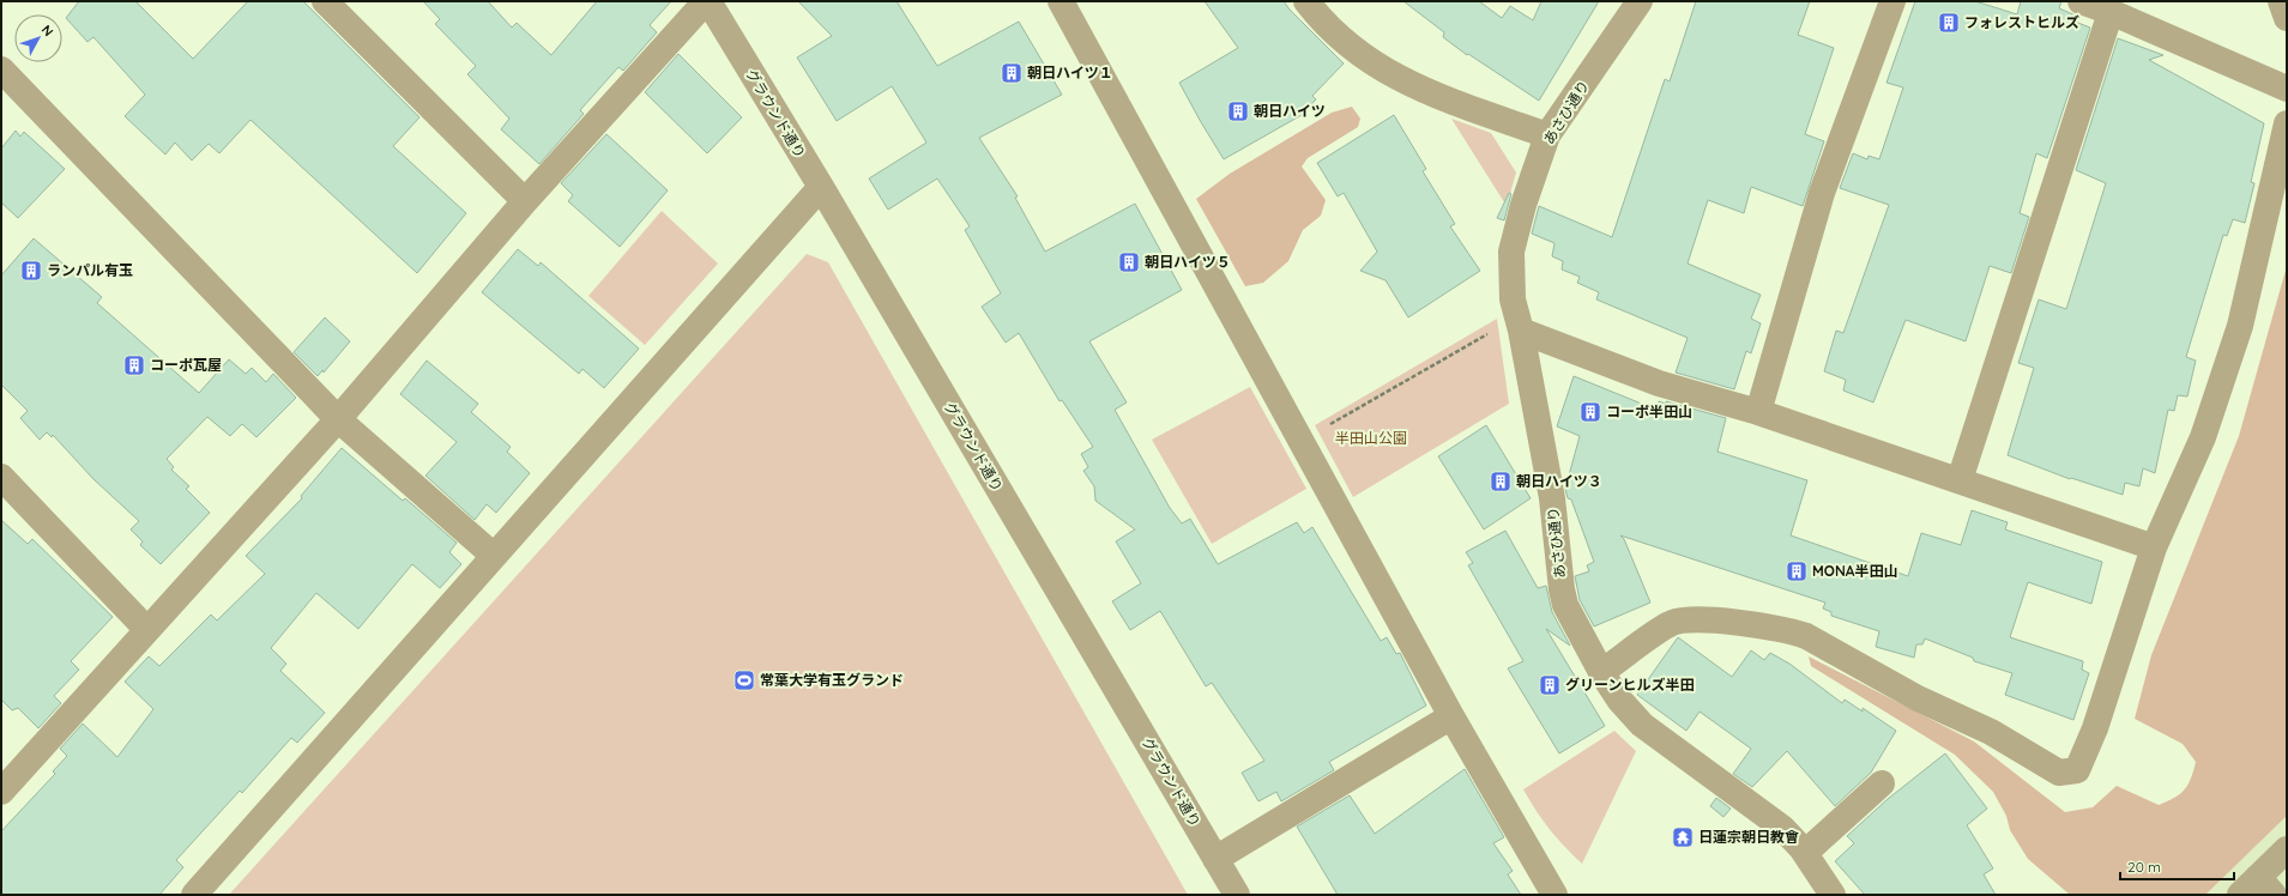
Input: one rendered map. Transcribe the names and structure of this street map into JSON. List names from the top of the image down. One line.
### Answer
{"streets":{"street":["あさひ通り","グラウンド通り"]},"parks":["半田山公園"],"places":{"building":["フォレストヒルズ","朝日ハイツ１","朝日ハイツ","朝日ハイツ５","ランパル有玉","コーポ瓦屋","コーポ半田山","朝日ハイツ３","MONA半田山","グリーンヒルズ半田"],"sports":["常葉大学有玉グランド"],"temple":["日蓮宗朝日教會"]},"scale_bar":"20 m","north":"top right"}
